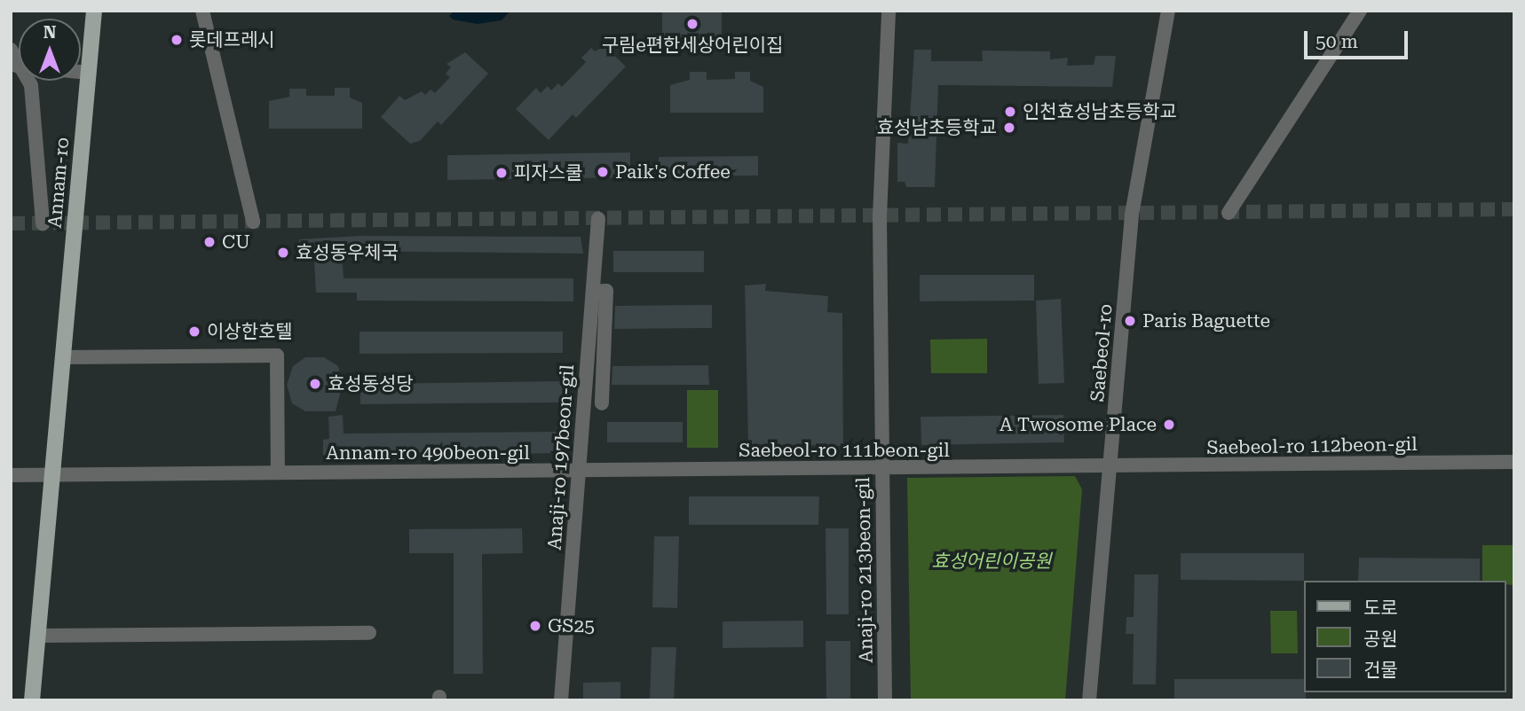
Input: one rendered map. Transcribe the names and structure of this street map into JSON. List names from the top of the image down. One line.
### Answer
{"streets":{"main road":["Annam-ro"],"street":["Saebeol-ro","Saebeol-ro 112beon-gil","Saebeol-ro 111beon-gil","Annam-ro 490beon-gil","Anaji-ro 197beon-gil","Anaji-ro 213beon-gil"]},"crossings":[["Annam-ro","Annam-ro 490beon-gil"],["Saebeol-ro","Saebeol-ro 112beon-gil"],["Saebeol-ro","Saebeol-ro 111beon-gil"],["Saebeol-ro 112beon-gil","Saebeol-ro 111beon-gil"],["Saebeol-ro 111beon-gil","Annam-ro 490beon-gil"],["Saebeol-ro 111beon-gil","Anaji-ro 197beon-gil"],["Saebeol-ro 111beon-gil","Anaji-ro 213beon-gil"],["Annam-ro 490beon-gil","Anaji-ro 197beon-gil"]],"parks":["효성어린이공원"],"places":["구림e편한세상어린이집","롯데프레시","인천효성남초등학교","효성남초등학교","Paik's Coffee","피자스쿨","CU","효성동우체국","Paris Baguette","이상한호텔","효성동성당","A Twosome Place","GS25"],"legend":["도로","공원","건물"],"scale_bar":"50 m","north":"top"}
